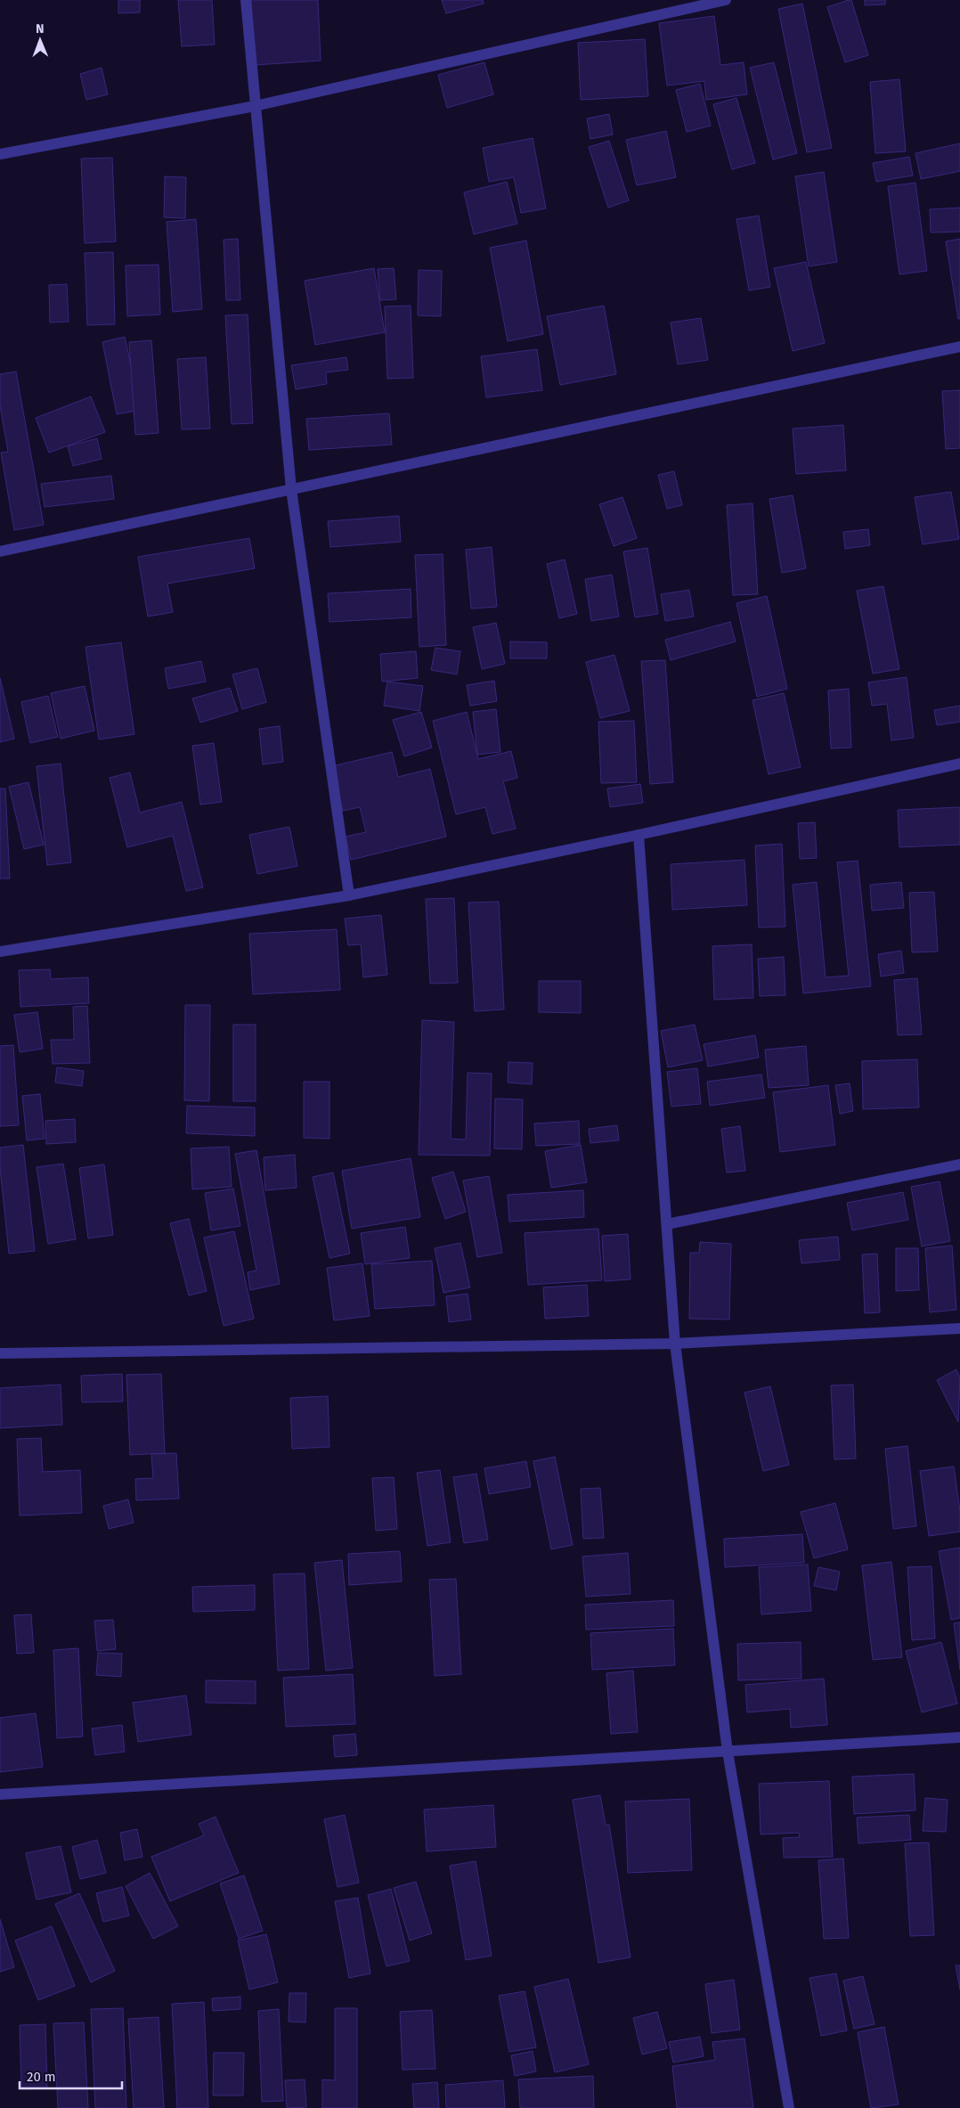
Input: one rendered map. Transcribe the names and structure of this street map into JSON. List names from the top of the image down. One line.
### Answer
{"scale_bar":"20 m","north":"top"}
